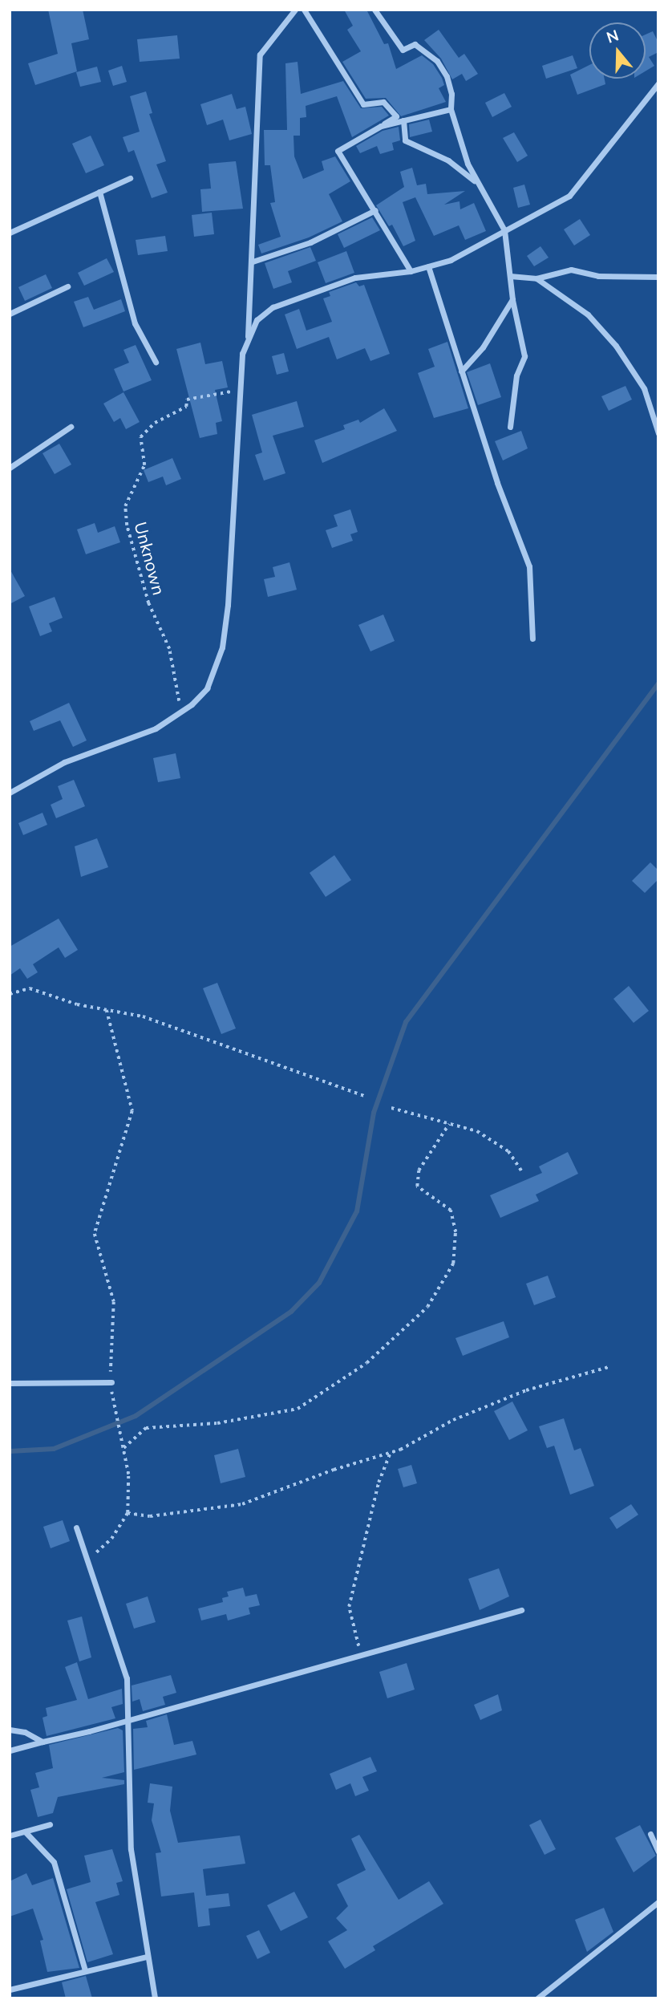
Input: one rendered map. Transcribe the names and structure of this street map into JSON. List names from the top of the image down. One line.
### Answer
{"streets":{"path":["Unknown"]},"north":"top"}
